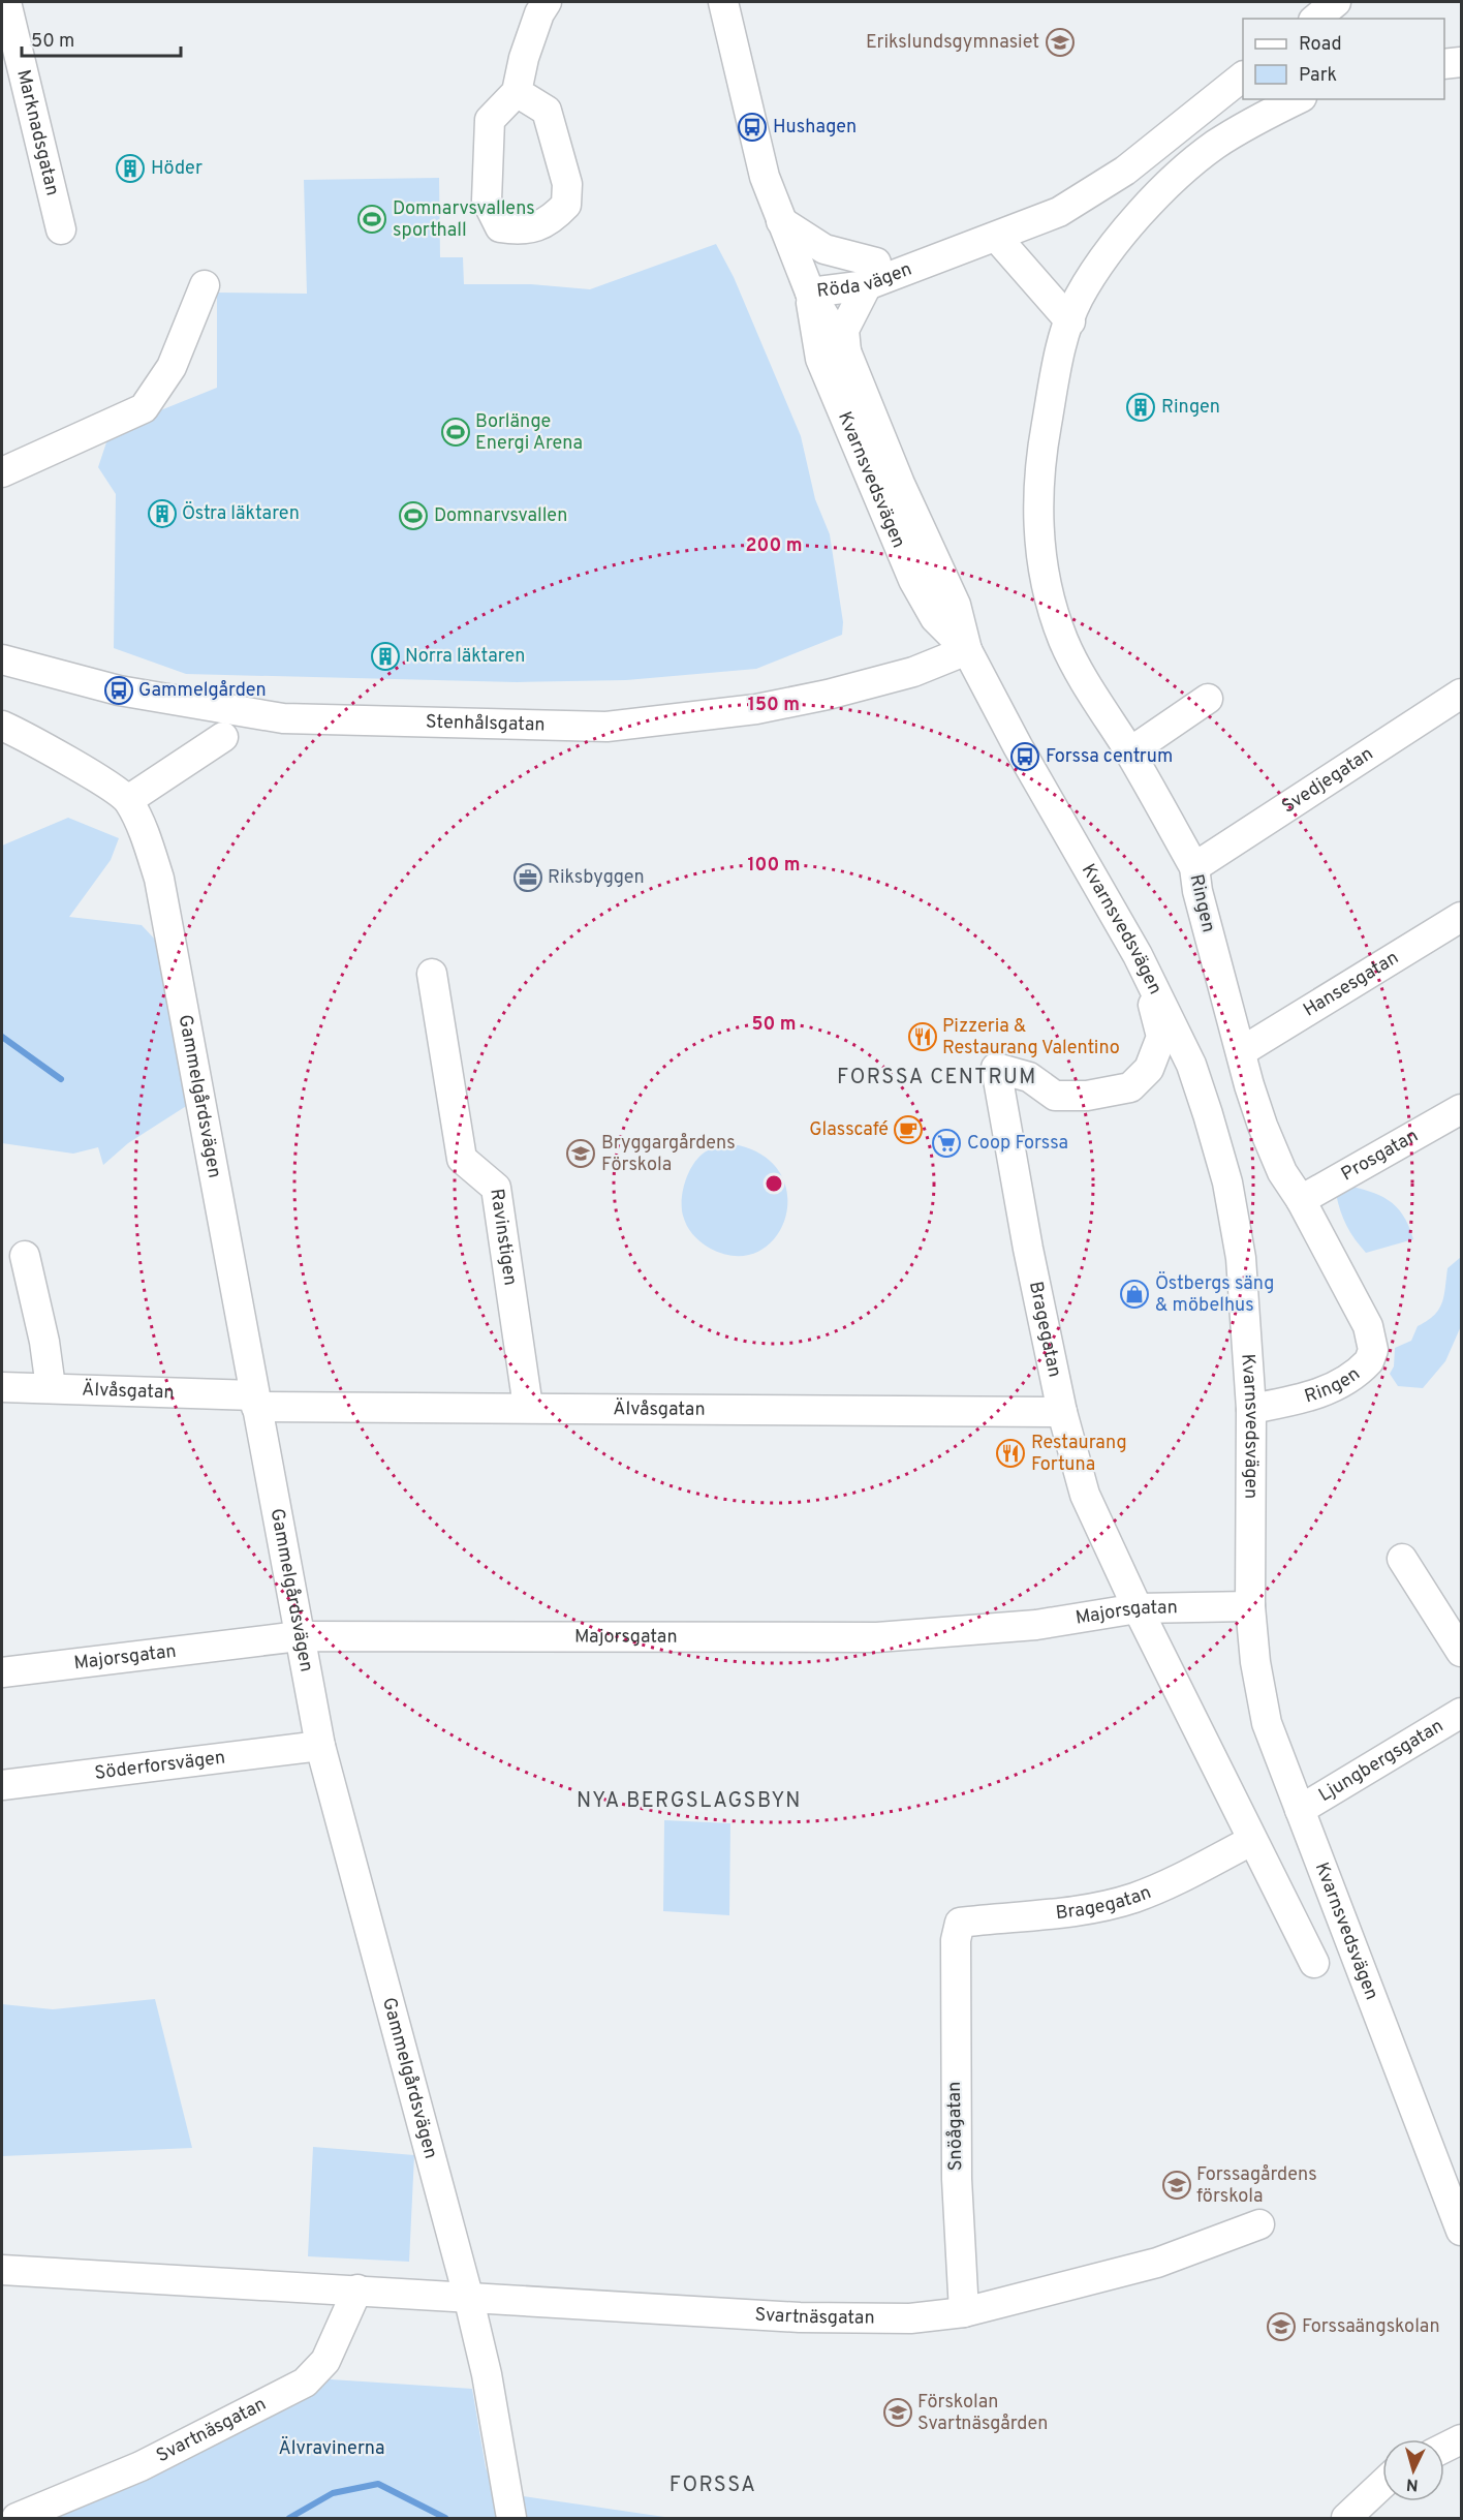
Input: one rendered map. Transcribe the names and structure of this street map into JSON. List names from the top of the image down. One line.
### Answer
{"streets":{"street":["Marknadsgatan","Röda vägen","Kvarnsvedsvägen","Stenhålsgatan","Svedjegatan","Ringen","Hansesgatan","Gammelgårdsvägen","Prosgatan","Ravinstigen","Bragegatan","Älvåsgatan","Majorsgatan","Ljungbergsgatan","Söderforsvägen","Snöågatan","Svartnäsgatan"]},"crossings":[["Röda vägen","Kvarnsvedsvägen"],["Kvarnsvedsvägen","Stenhålsgatan"],["Kvarnsvedsvägen","Ringen"],["Kvarnsvedsvägen","Bragegatan"],["Kvarnsvedsvägen","Majorsgatan"],["Kvarnsvedsvägen","Ljungbergsgatan"],["Svedjegatan","Ringen"],["Ringen","Hansesgatan"],["Ringen","Prosgatan"],["Gammelgårdsvägen","Älvåsgatan"],["Gammelgårdsvägen","Majorsgatan"],["Gammelgårdsvägen","Söderforsvägen"],["Gammelgårdsvägen","Svartnäsgatan"],["Ravinstigen","Älvåsgatan"],["Bragegatan","Älvåsgatan"],["Bragegatan","Majorsgatan"],["Bragegatan","Snöågatan"],["Snöågatan","Svartnäsgatan"]],"districts":["FORSSA CENTRUM","NYA BERGSLAGSBYN","FORSSA"],"parks":["Älvravinerna"],"places":{"school or university":["Erikslundsgymnasiet","Bryggargårdens Förskola","Forssagårdens förskola","Forssaängskolan","Förskolan Svartnäsgården"],"bus stop":["Hushagen","Gammelgården","Forssa centrum"],"building":["Höder","Ringen","Östra läktaren","Norra läktaren"],"sports":["Domnarvsvallens sporthall","Borlänge Energi Arena","Domnarvsvallen"],"office":["Riksbyggen"],"restaurant":["Pizzeria & Restaurang Valentino","Restaurang Fortuna"],"cafe":["Glasscafé"],"supermarket":["Coop Forssa"],"shop":["Östbergs säng & möbelhus"]},"legend":["Road","Park"],"scale_bar":"50 m","north":"bottom","rings":["200 m","150 m","100 m","50 m"]}
